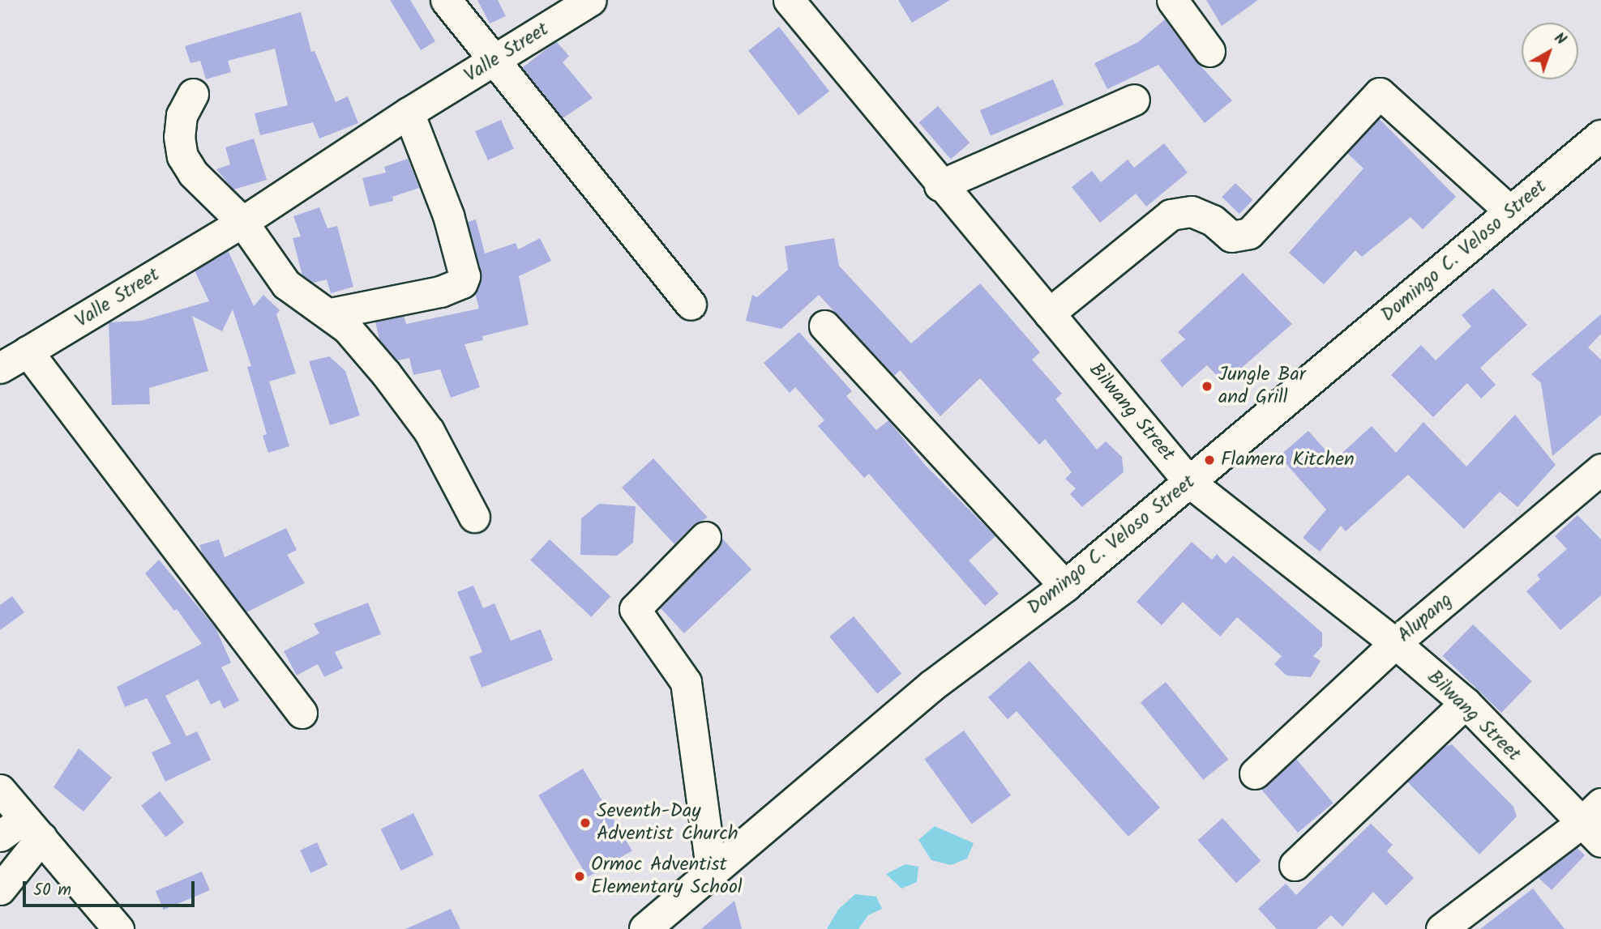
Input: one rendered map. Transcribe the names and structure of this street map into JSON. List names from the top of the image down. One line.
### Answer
{"streets":{"main road":["Domingo C. Veloso Street"],"street":["Valle Street","Bilwang Street","Alupang"]},"crossings":[["Domingo C. Veloso Street","Bilwang Street"],["Bilwang Street","Alupang"]],"places":["Jungle Bar and Grill","Flamera Kitchen","Seventh-Day Adventist Church","Ormoc Adventist Elementary School"],"scale_bar":"50 m","north":"top right"}
